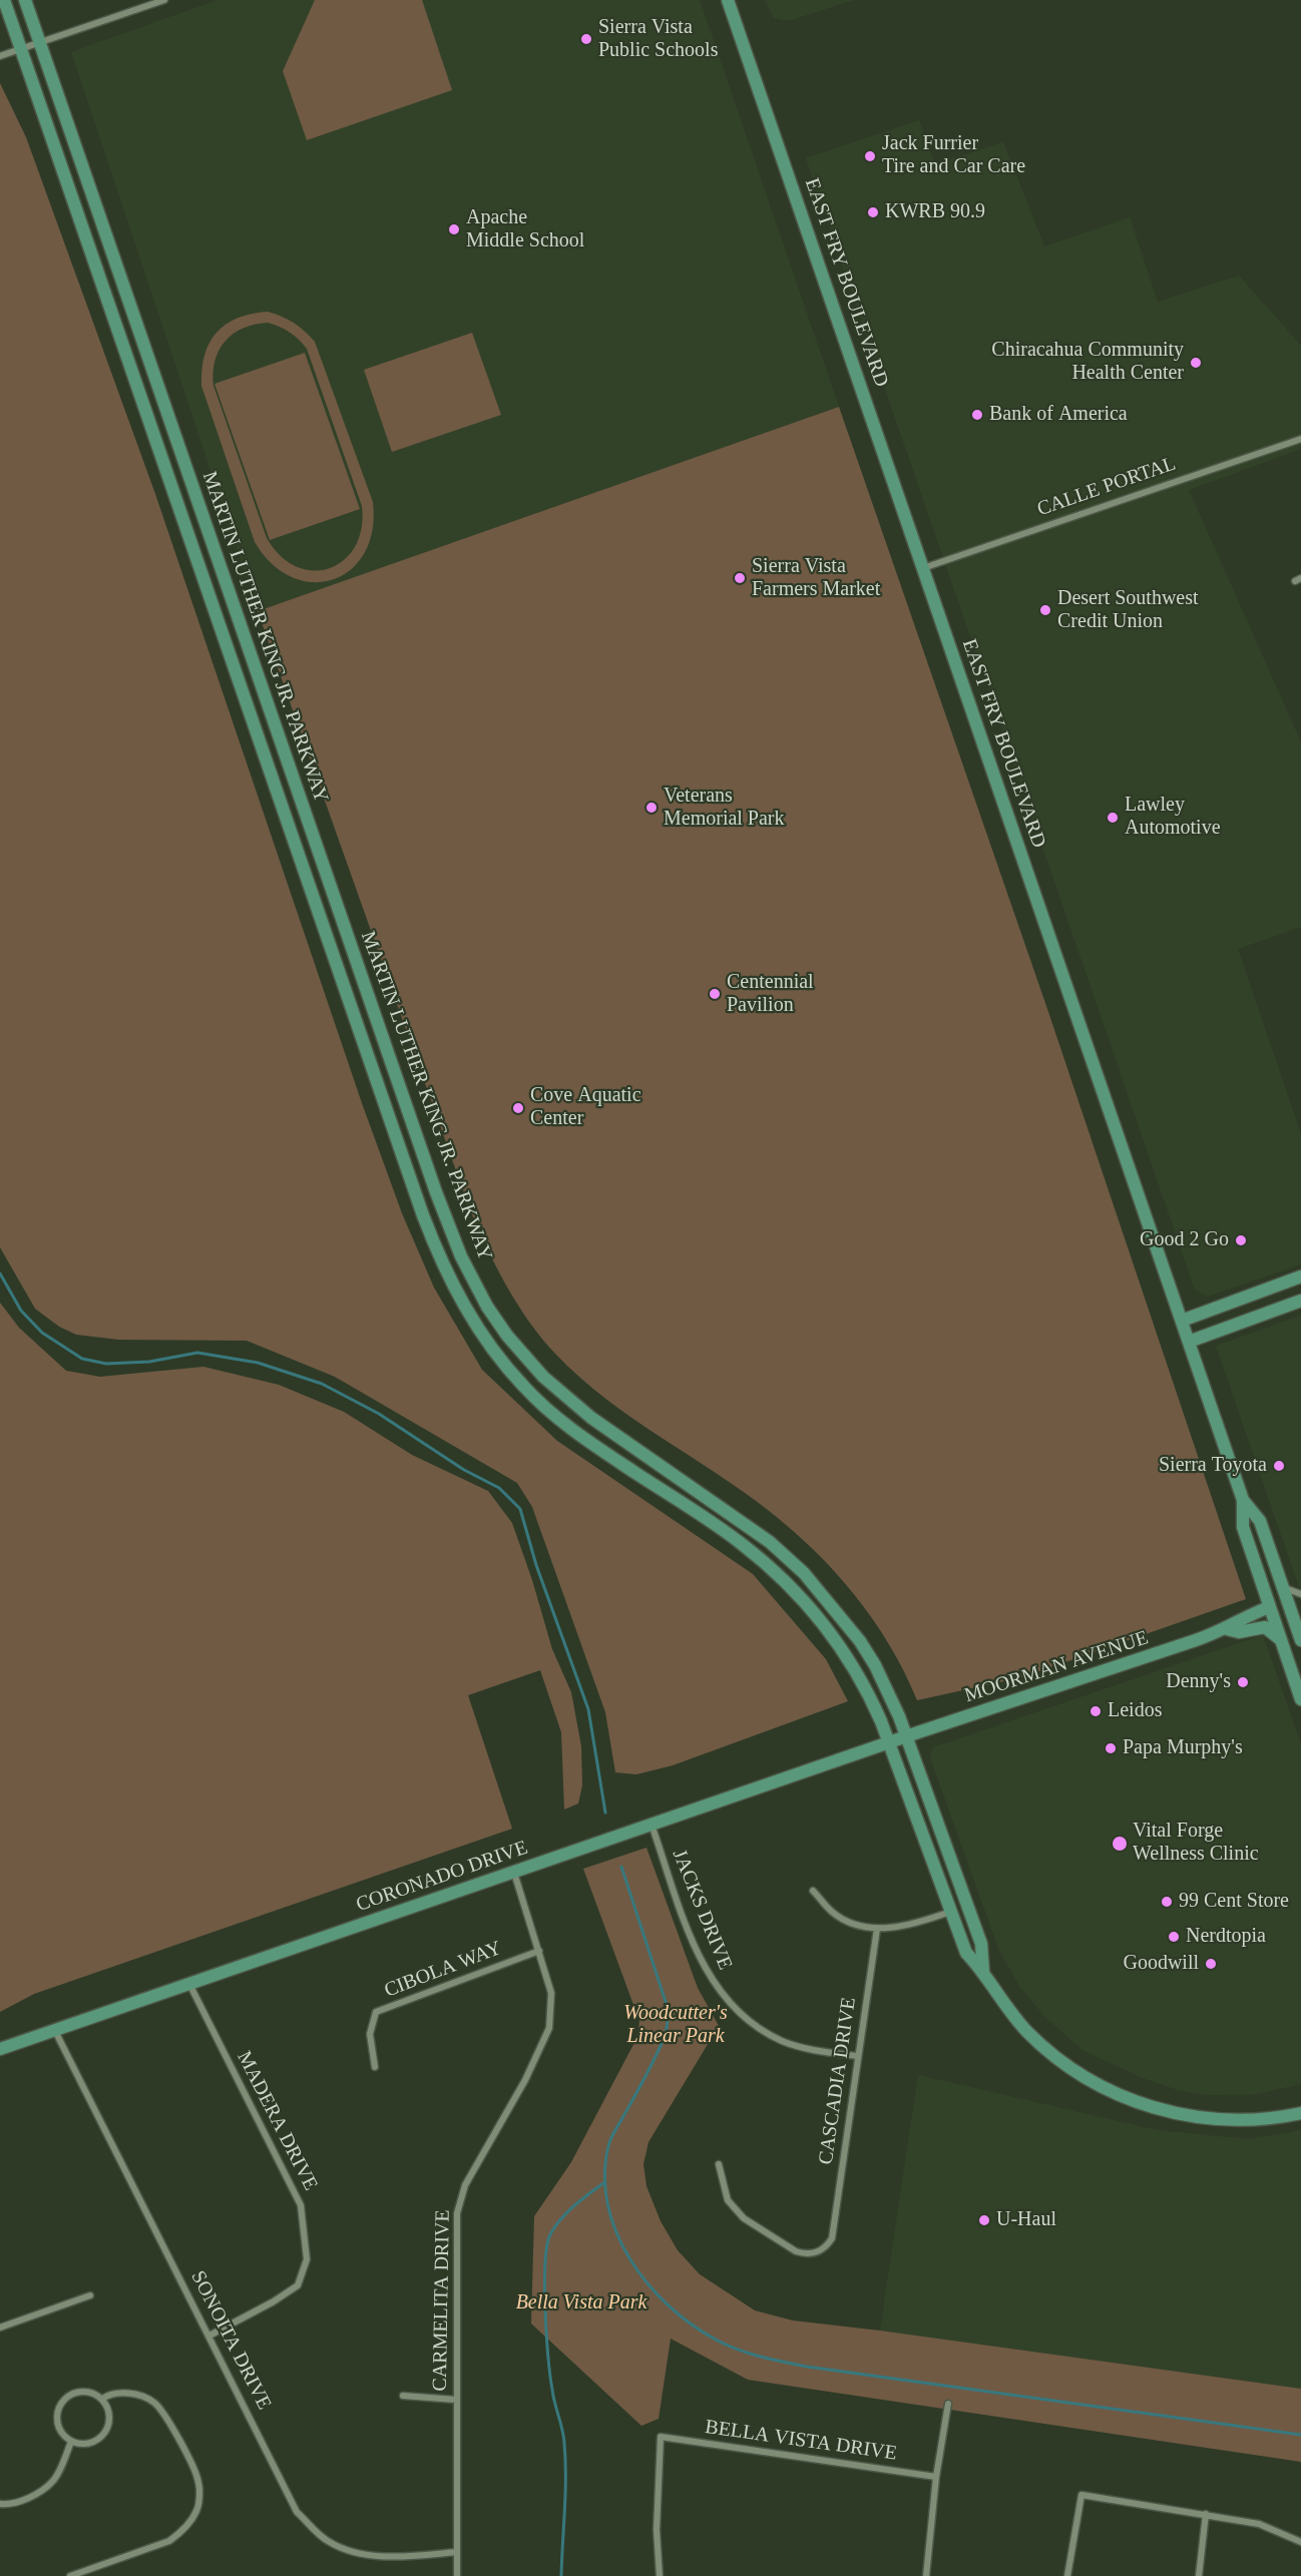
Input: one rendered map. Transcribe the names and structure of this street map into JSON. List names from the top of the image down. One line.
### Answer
{"streets":{"street":["EAST FRY BOULEVARD","CALLE PORTAL","MARTIN LUTHER KING JR. PARKWAY","MOORMAN AVENUE","CORONADO DRIVE","JACKS DRIVE","CIBOLA WAY","CASCADIA DRIVE","MADERA DRIVE","CARMELITA DRIVE","SONOITA DRIVE","BELLA VISTA DRIVE"]},"crossings":[["EAST FRY BOULEVARD","CALLE PORTAL"],["EAST FRY BOULEVARD","MOORMAN AVENUE"],["MARTIN LUTHER KING JR. PARKWAY","MOORMAN AVENUE"],["MARTIN LUTHER KING JR. PARKWAY","CORONADO DRIVE"],["MOORMAN AVENUE","CORONADO DRIVE"],["CORONADO DRIVE","JACKS DRIVE"],["CORONADO DRIVE","MADERA DRIVE"],["CORONADO DRIVE","CARMELITA DRIVE"],["CORONADO DRIVE","SONOITA DRIVE"],["JACKS DRIVE","CASCADIA DRIVE"],["CIBOLA WAY","CARMELITA DRIVE"],["MADERA DRIVE","SONOITA DRIVE"],["CARMELITA DRIVE","SONOITA DRIVE"]],"parks":["Woodcutter's Linear Park","Bella Vista Park"],"places":["Sierra Vista Public Schools","Jack Furrier Tire and Car Care","KWRB 90.9","Apache Middle School","Chiracahua Community Health Center","Bank of America","Sierra Vista Farmers Market","Desert Southwest Credit Union","Veterans Memorial Park","Lawley Automotive","Centennial Pavilion","Cove Aquatic Center","Good 2 Go","Sierra Toyota","Denny's","Leidos","Papa Murphy's","Vital Forge Wellness Clinic","99 Cent Store","Nerdtopia","Goodwill","U-Haul"]}
